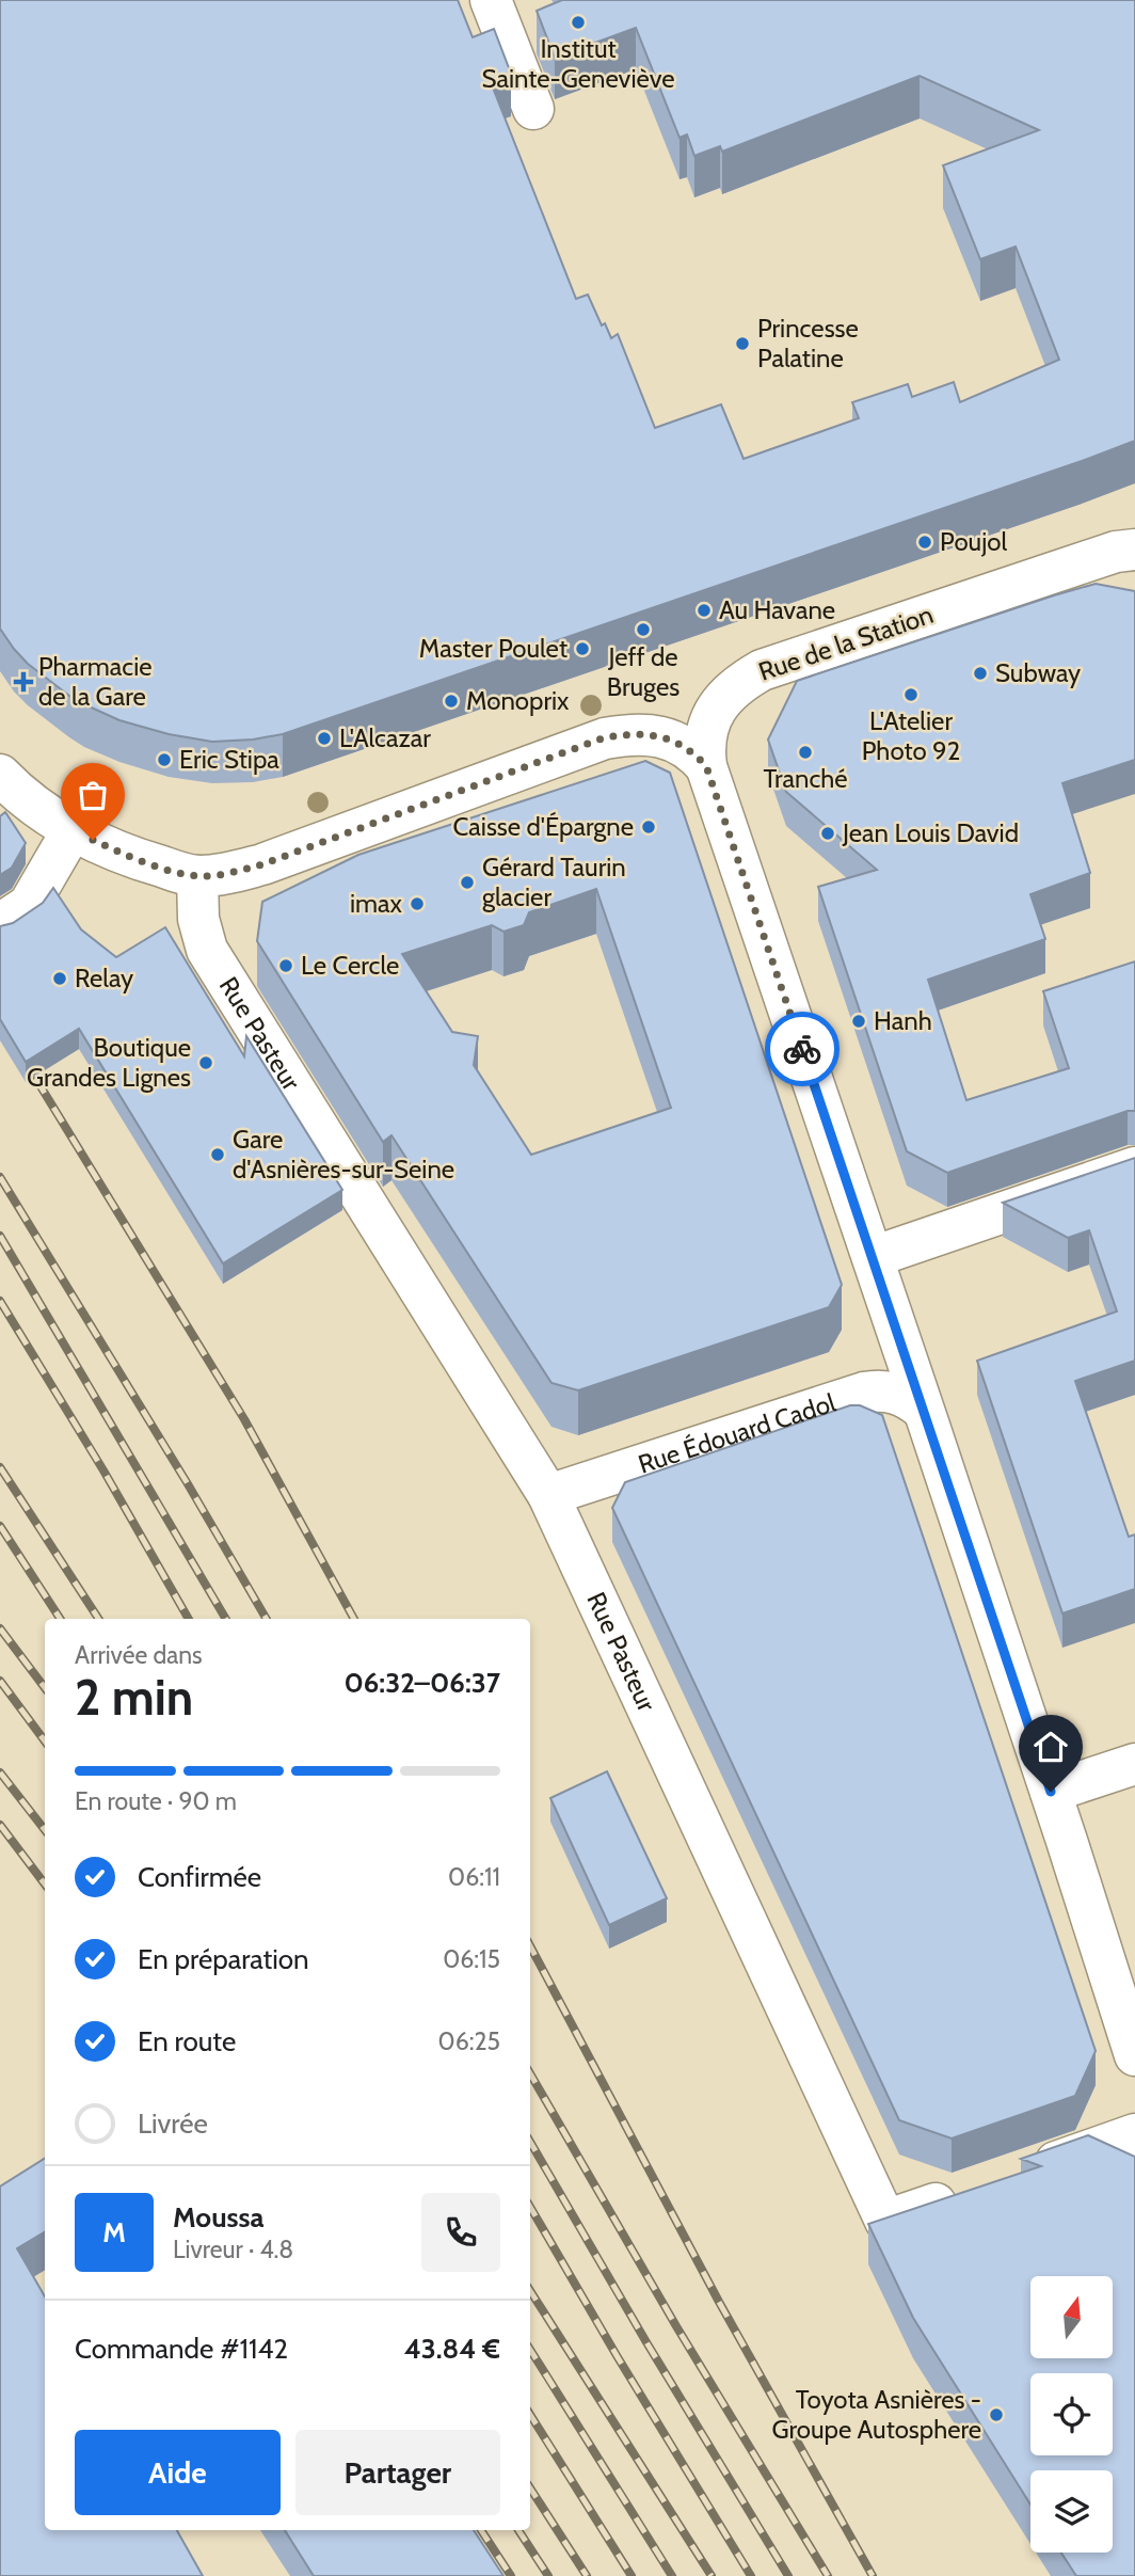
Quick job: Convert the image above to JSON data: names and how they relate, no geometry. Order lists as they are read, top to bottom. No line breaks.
{"streets":{"street":["Rue de la Station","Rue Pasteur","Rue Édouard Cadol"]},"crossings":[["Rue Pasteur","Rue Édouard Cadol"]],"places":{"other":["Institut Sainte-Geneviève","Princesse Palatine","Poujol","Au Havane","Jeff de Bruges","Master Poulet","Subway","L'Atelier Photo 92","Monoprix","L'Alcazar","Tranché","Eric Stipa","Caisse d'Épargne","Jean Louis David","Gérard Taurin glacier","imax","Le Cercle","Relay","Hanh","Boutique Grandes Lignes","Gare d'Asnières-sur-Seine","Toyota Asnières - Groupe Autosphere"],"health":["Pharmacie de la Gare"]},"north":"top","page":{"heading":["2 min","Arrivée dans","06:32–06:37"],"panel":["Moussa","Livreur · 4.8","Commande #1142","43.84 €"],"bar":"En route · 90 m","list":[["Confirmée","06:11"],["En préparation","06:15"],["En route","06:25"],"Livrée"],"round":"M","buttons":["Aide","Partager"]}}
